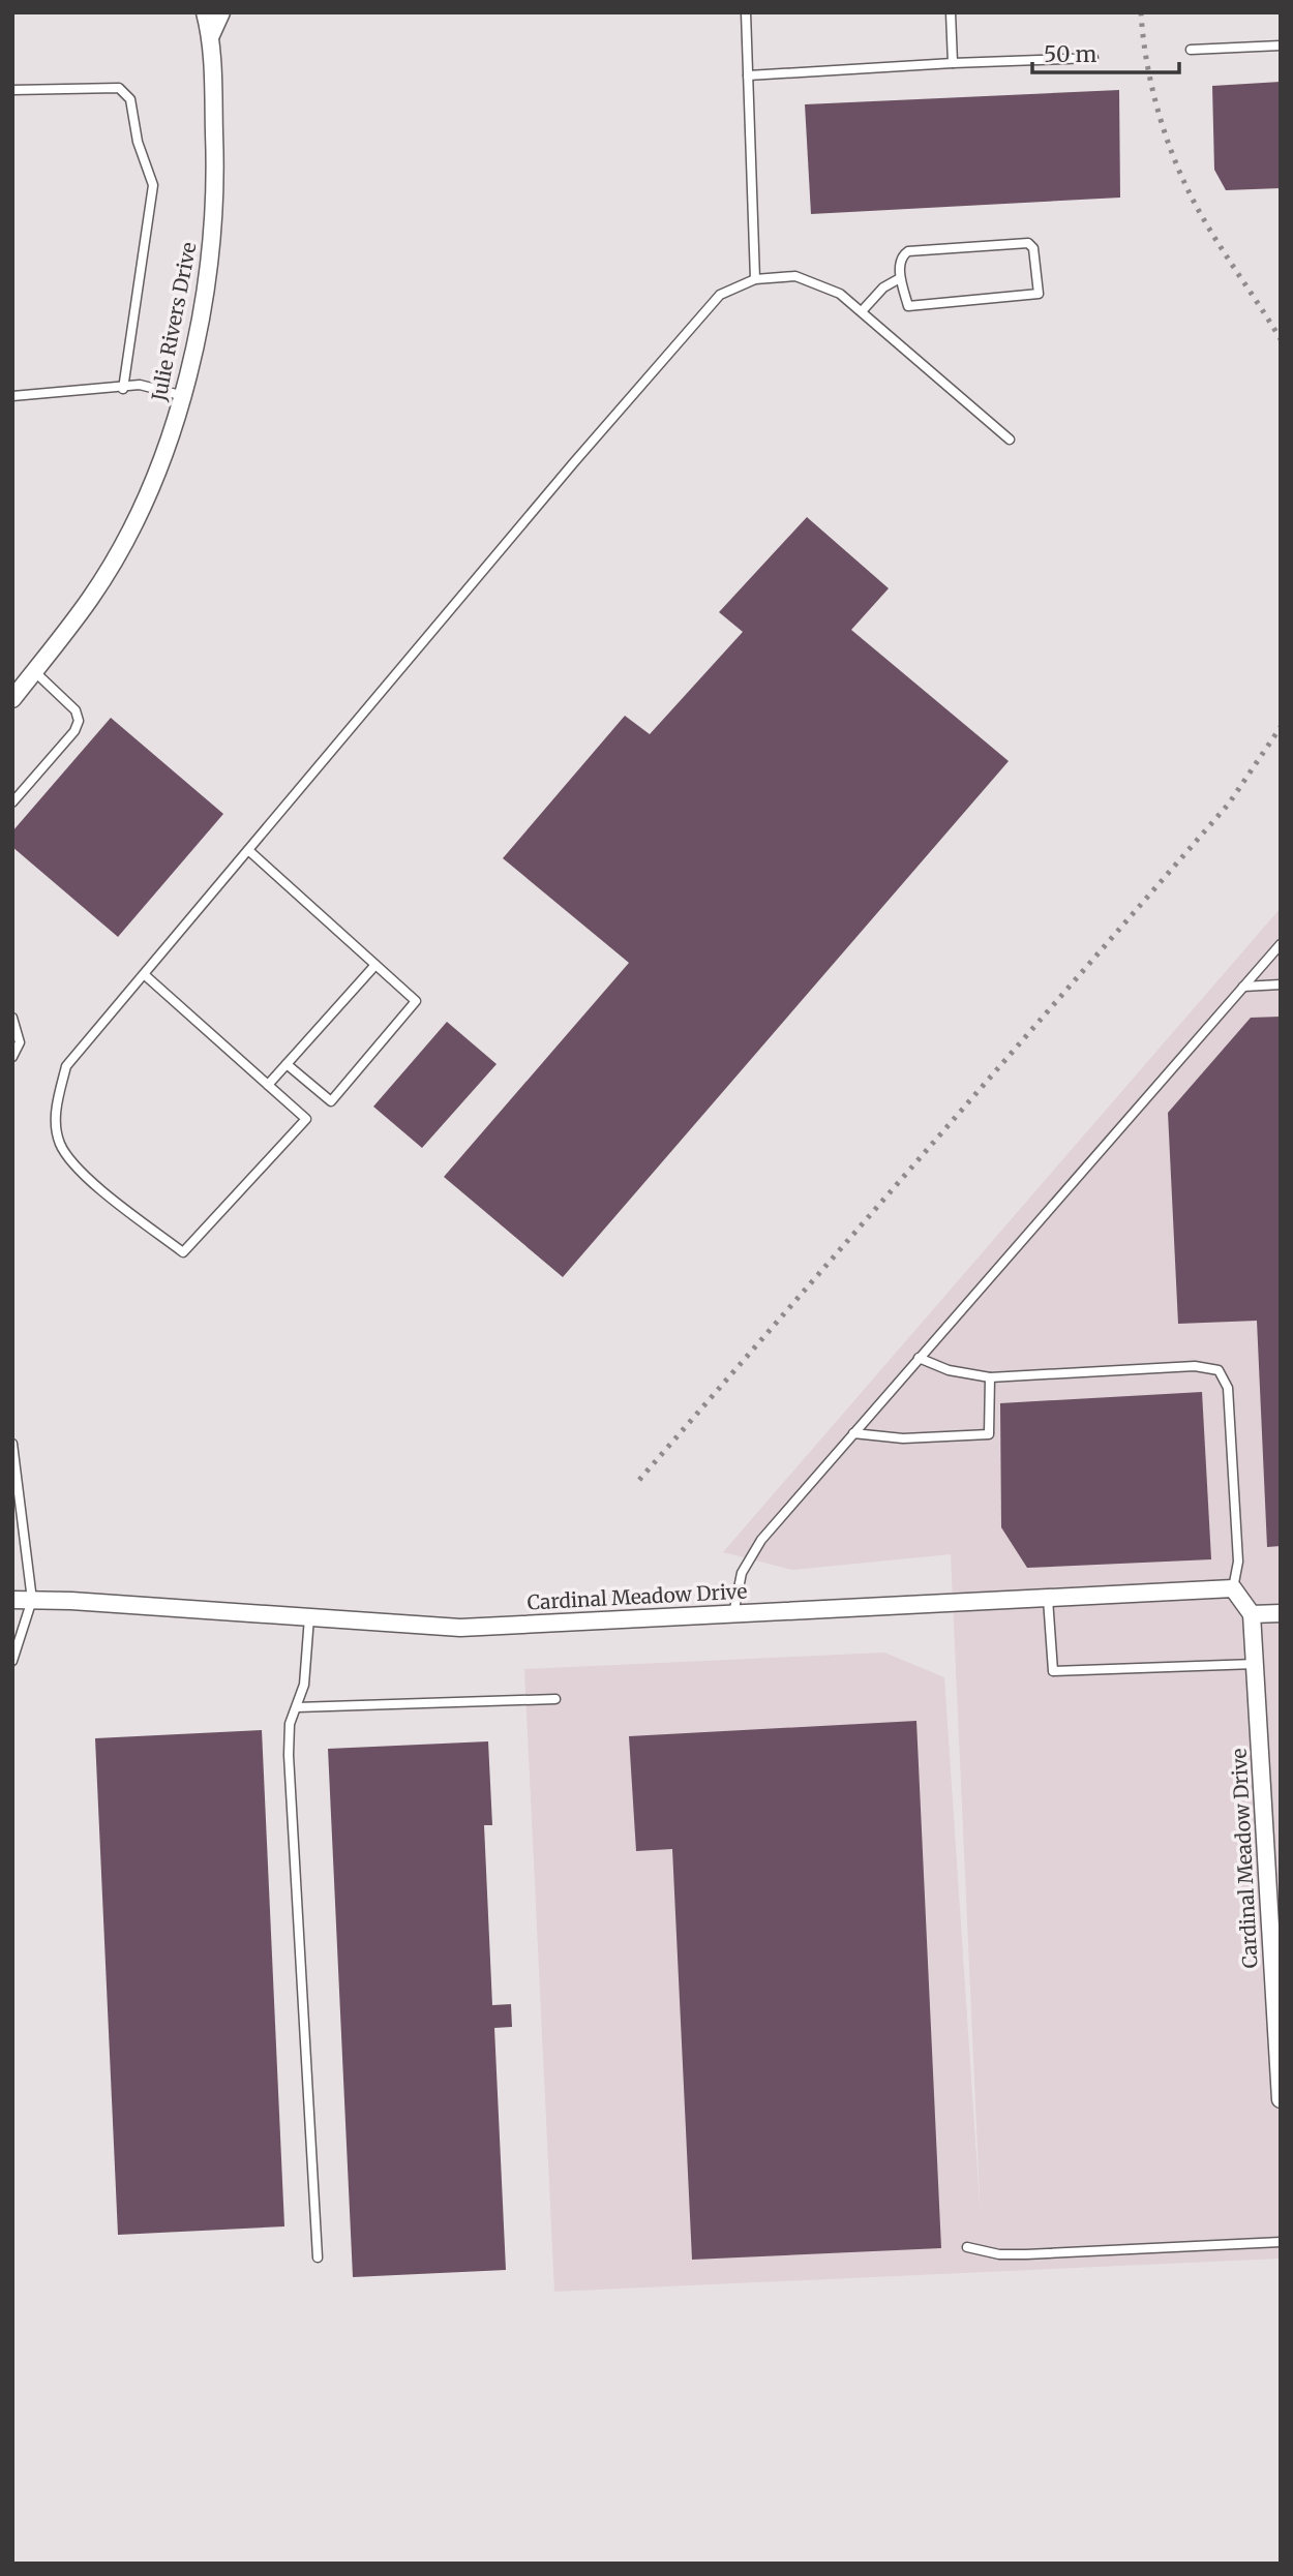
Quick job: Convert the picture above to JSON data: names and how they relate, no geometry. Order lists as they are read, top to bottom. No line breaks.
{"streets":{"street":["Julie Rivers Drive","Cardinal Meadow Drive"]},"scale_bar":"50 m"}
